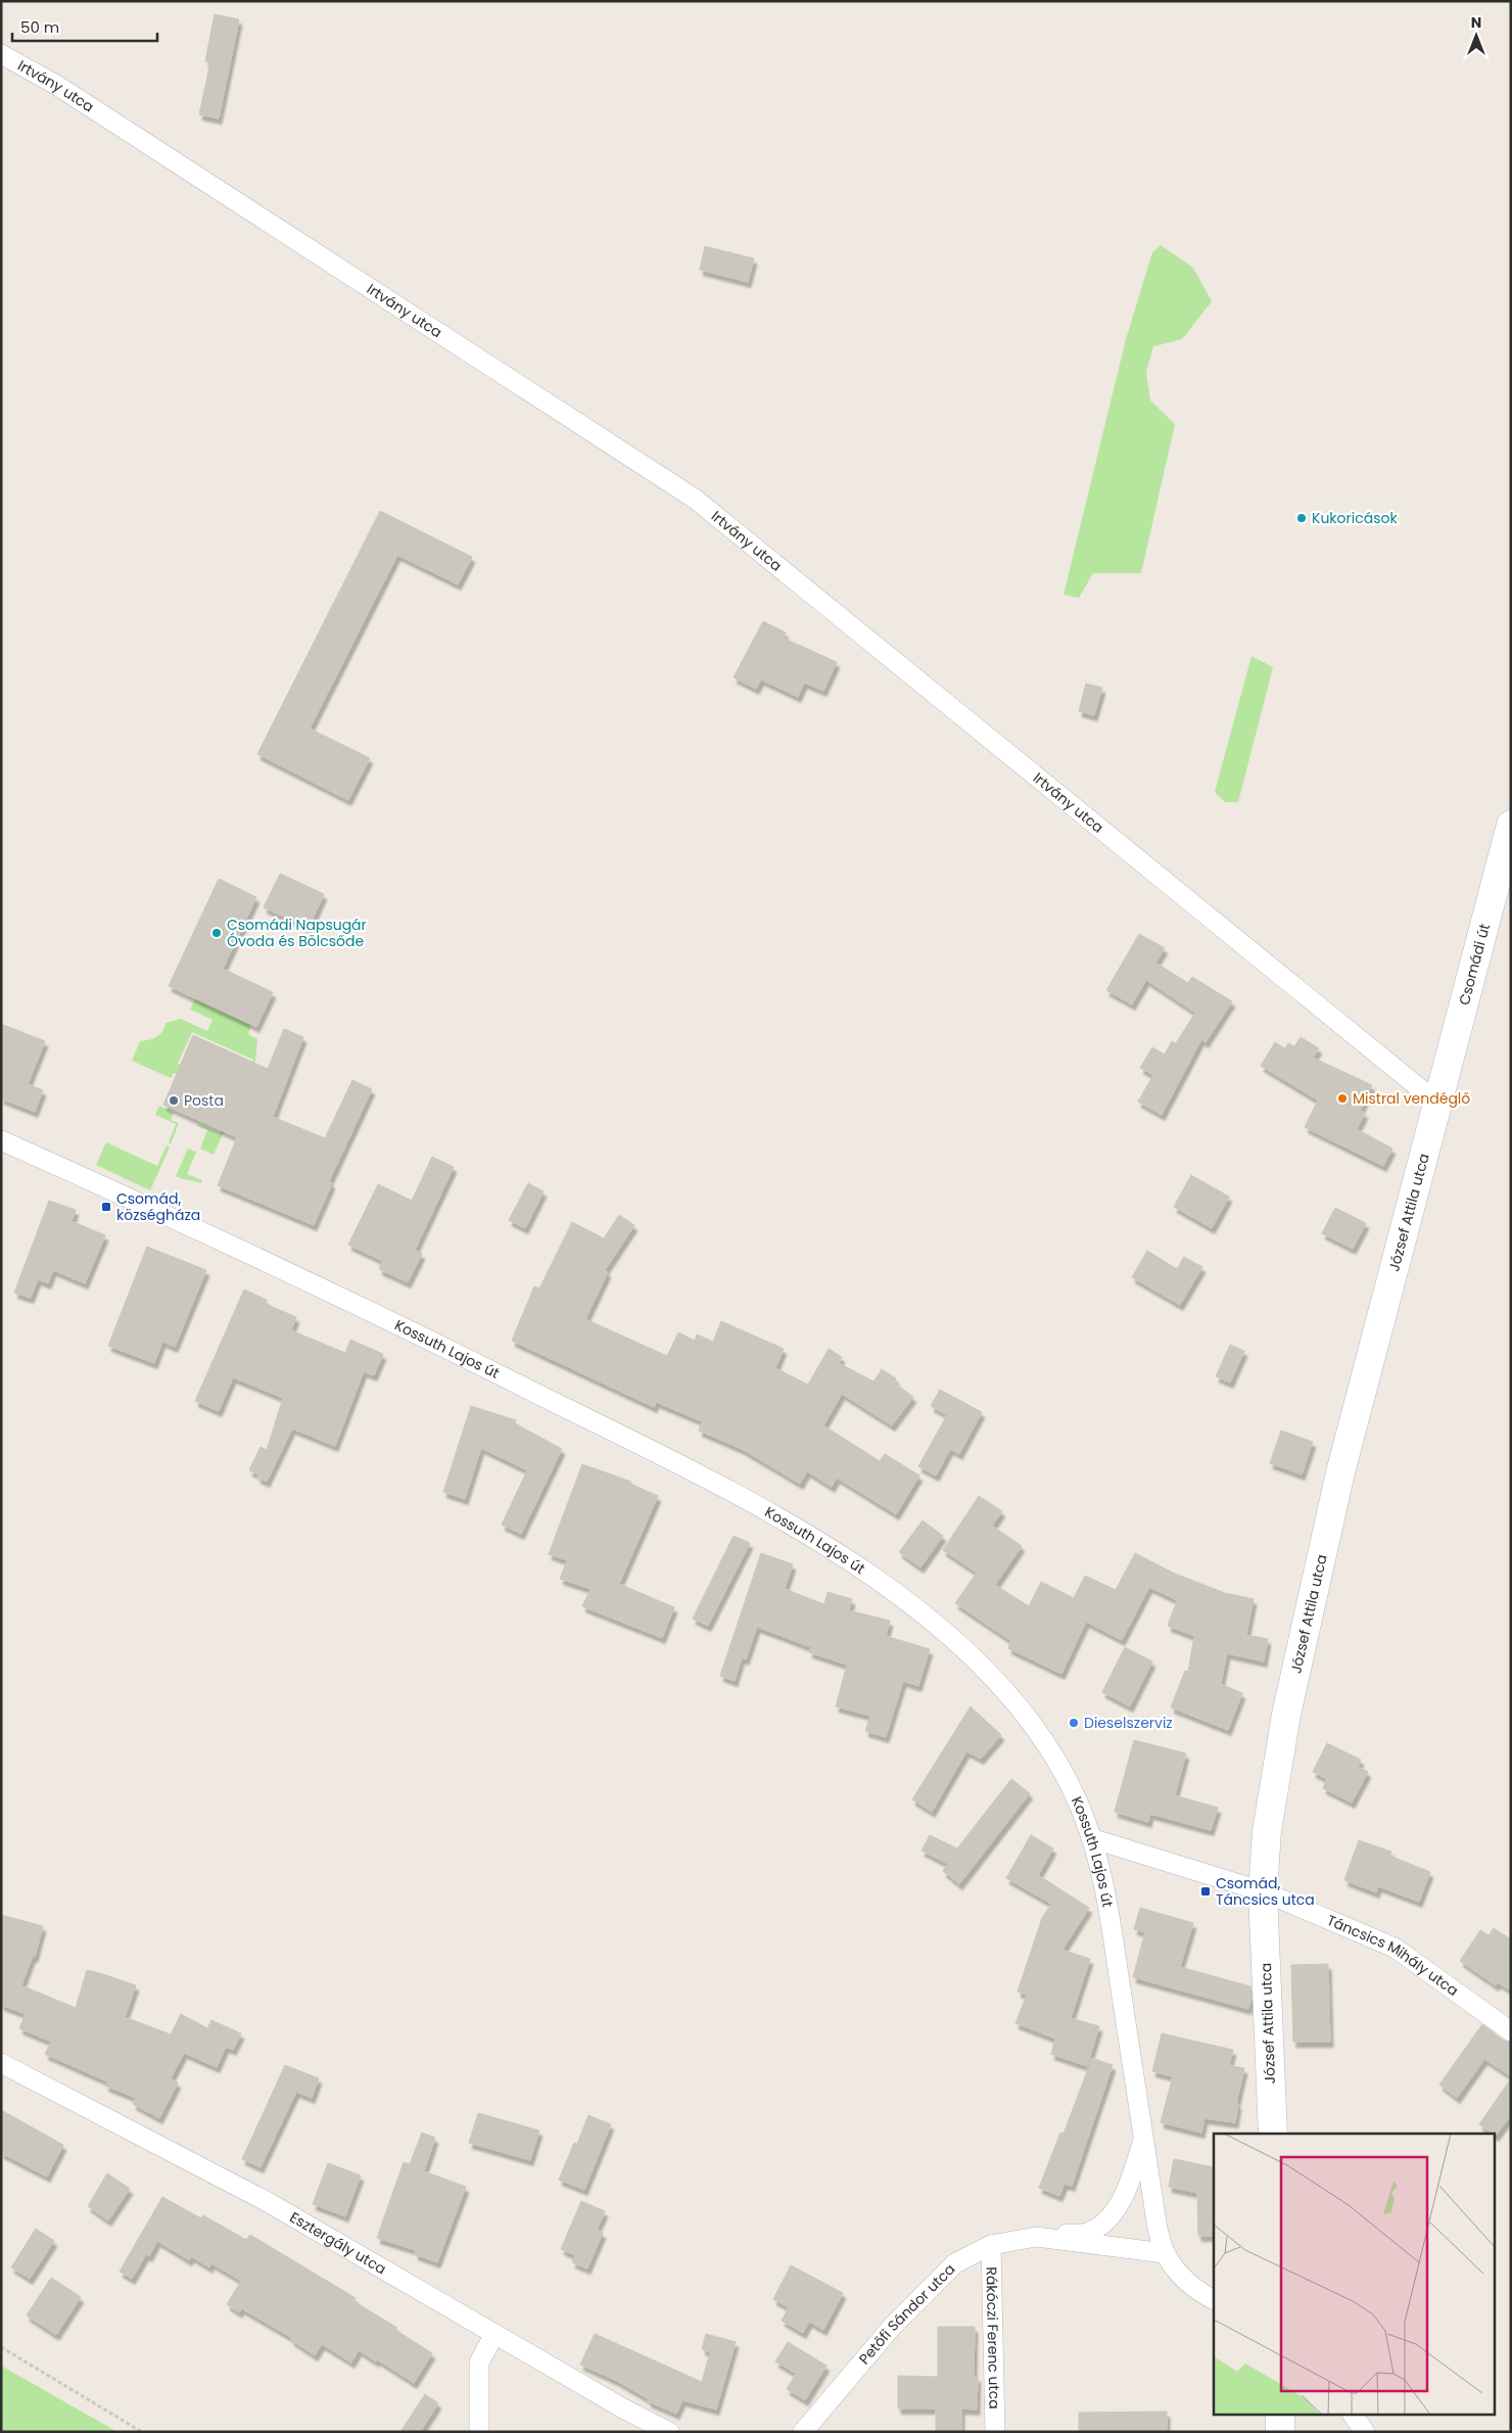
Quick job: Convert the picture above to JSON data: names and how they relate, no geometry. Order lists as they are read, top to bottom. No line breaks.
{"streets":{"main road":["Csomádi út","József Attila utca"],"street":["Irtvány utca","Kossuth Lajos út","Táncsics Mihály utca","Esztergály utca","Petőfi Sándor utca","Rákóczi Ferenc utca"]},"crossings":[["Irtvány utca","Csomádi út"],["Irtvány utca","József Attila utca"],["Csomádi út","József Attila utca"],["József Attila utca","Táncsics Mihály utca"],["Kossuth Lajos út","Táncsics Mihály utca"],["Kossuth Lajos út","Petőfi Sándor utca"],["Petőfi Sándor utca","Rákóczi Ferenc utca"]],"places":{"other":["Kukoricások","Csomádi Napsugár Óvoda és Bölcsőde","Mistral vendéglő","Posta","Dieselszerviz"],"transit":["Csomád, községháza","Csomád, Táncsics utca"]},"scale_bar":"50 m","north":"top"}
